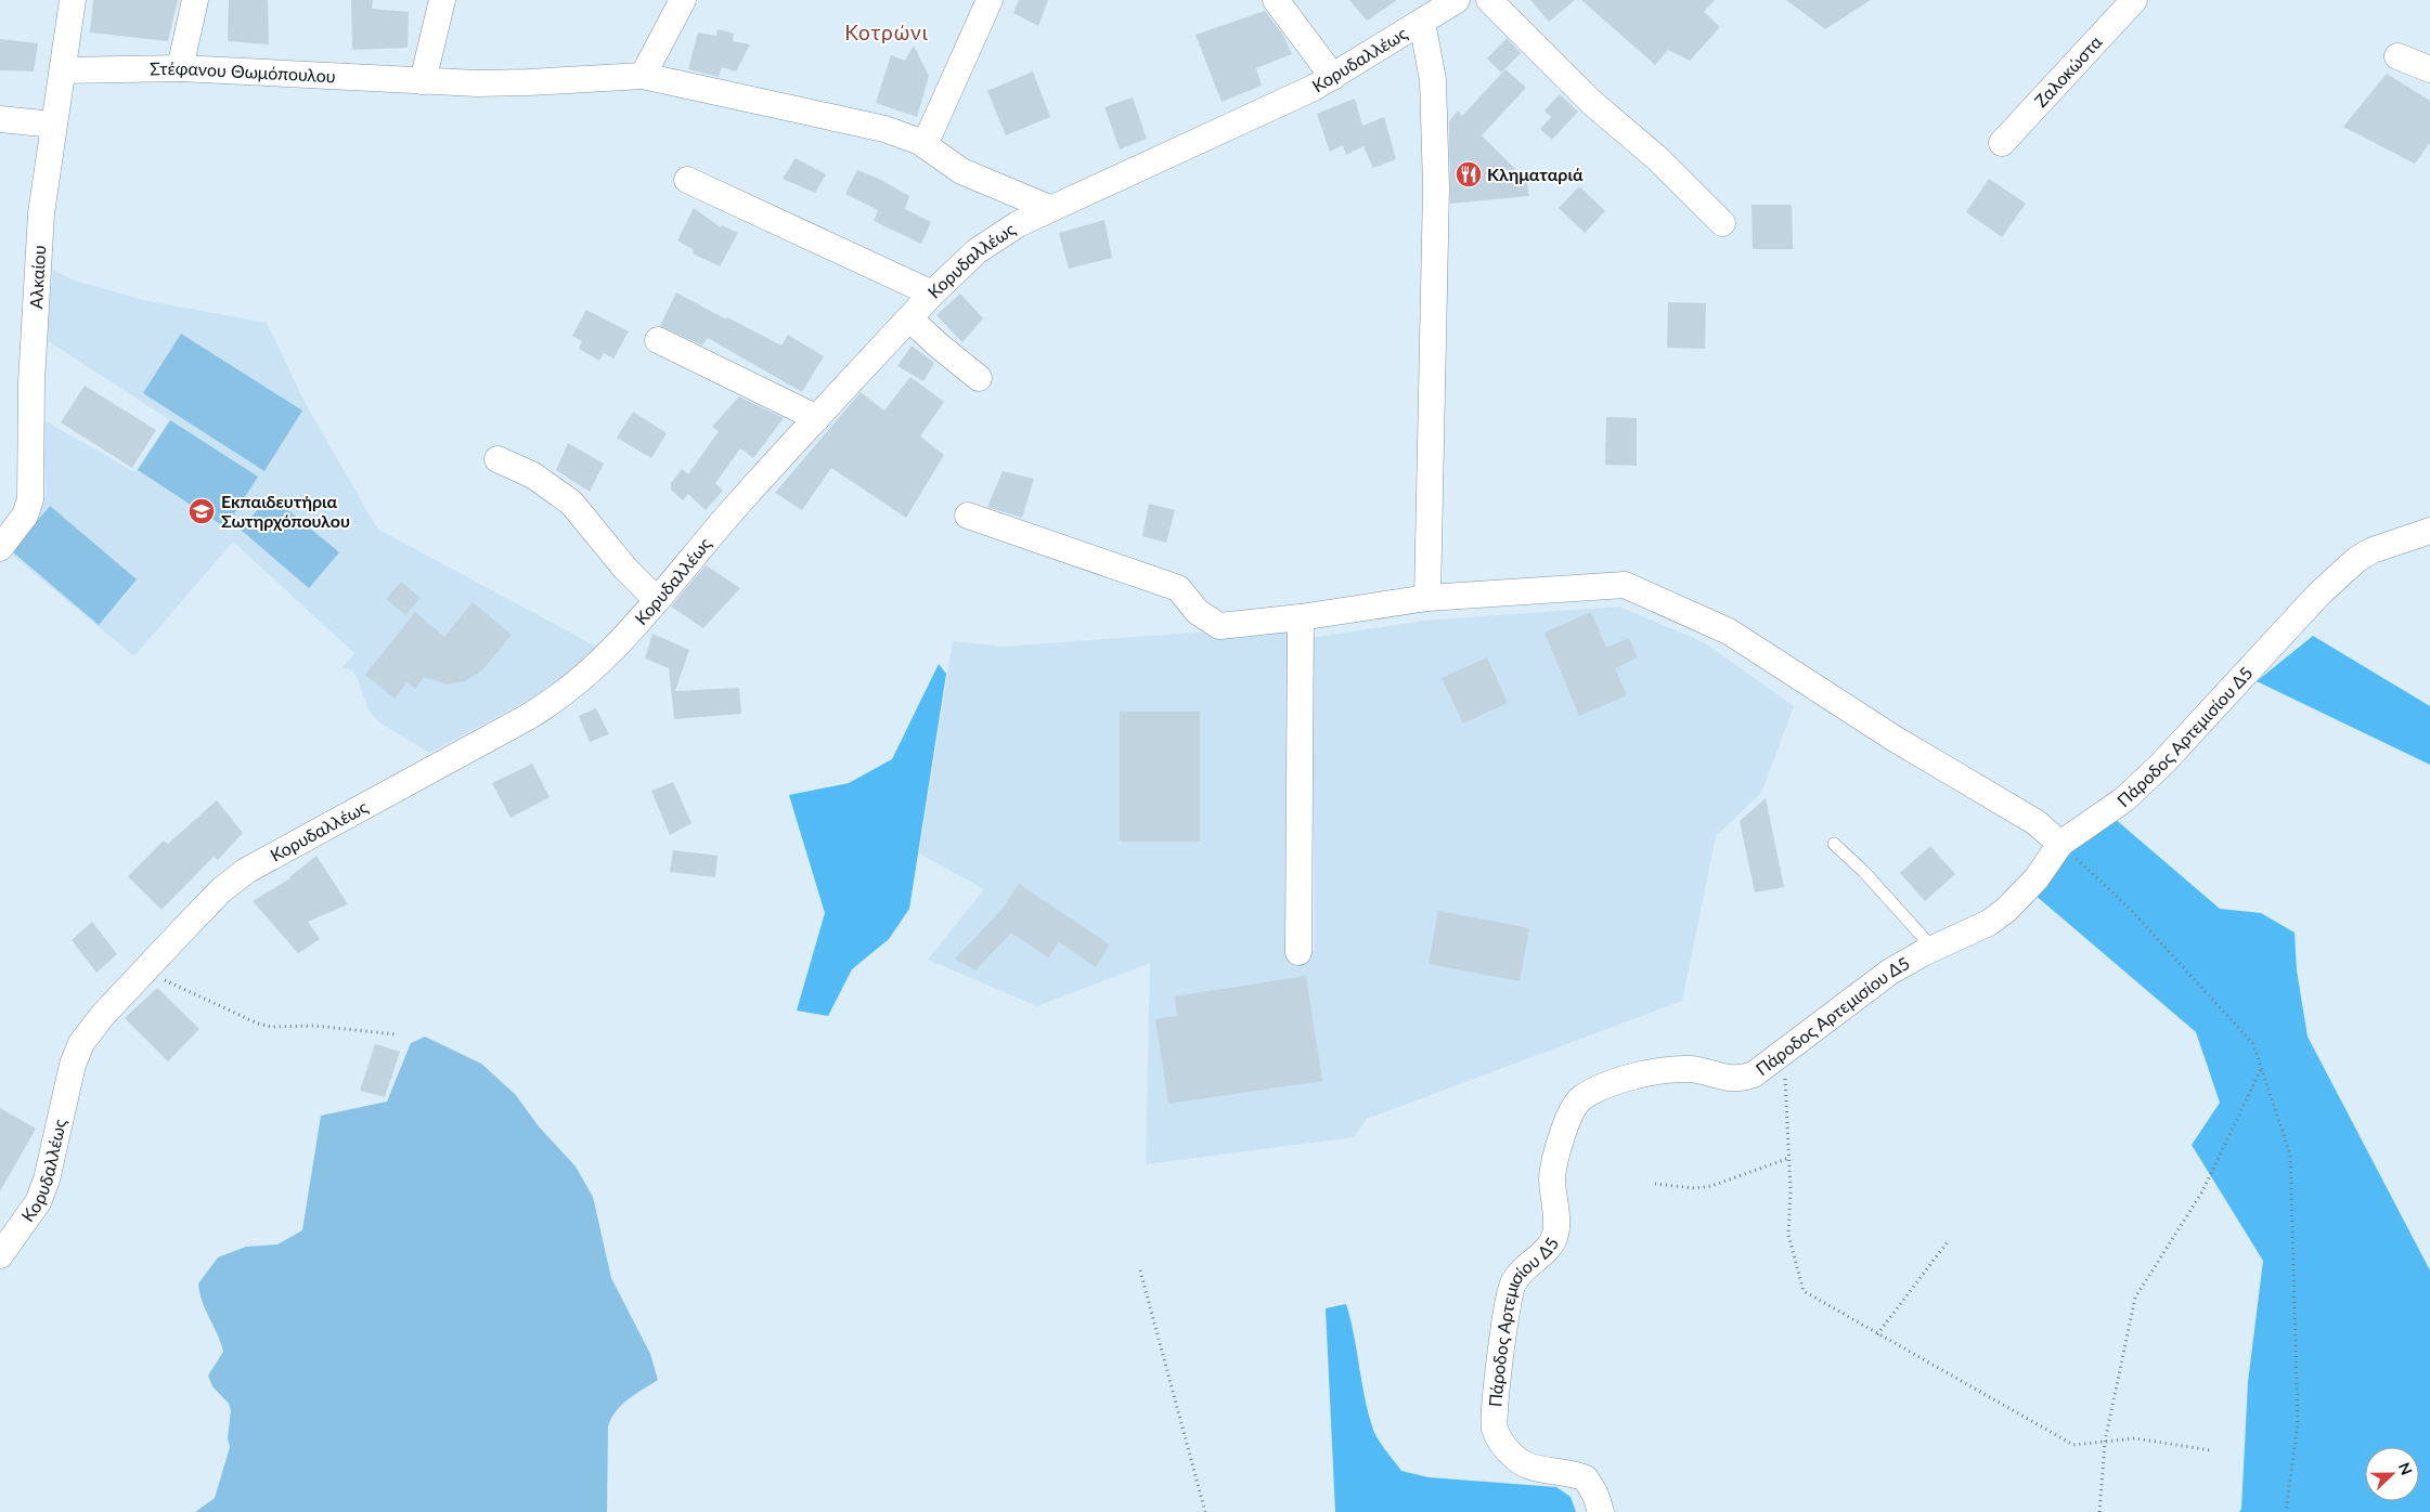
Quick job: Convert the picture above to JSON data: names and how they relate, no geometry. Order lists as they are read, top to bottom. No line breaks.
{"streets":{"street":["Κορυδαλλέως","Ζαλοκώστα","Στέφανου Θωμόπουλου","Αλκαίου","Πάροδος Αρτεμισίου Δ5"]},"crossings":[["Κορυδαλλέως","Στέφανου Θωμόπουλου"],["Στέφανου Θωμόπουλου","Αλκαίου"]],"districts":["Κοτρώνι"],"places":{"restaurant":["Κληματαριά"],"school or university":["Εκπαιδευτήρια Σωτηρχόπουλου"]},"north":"right"}
